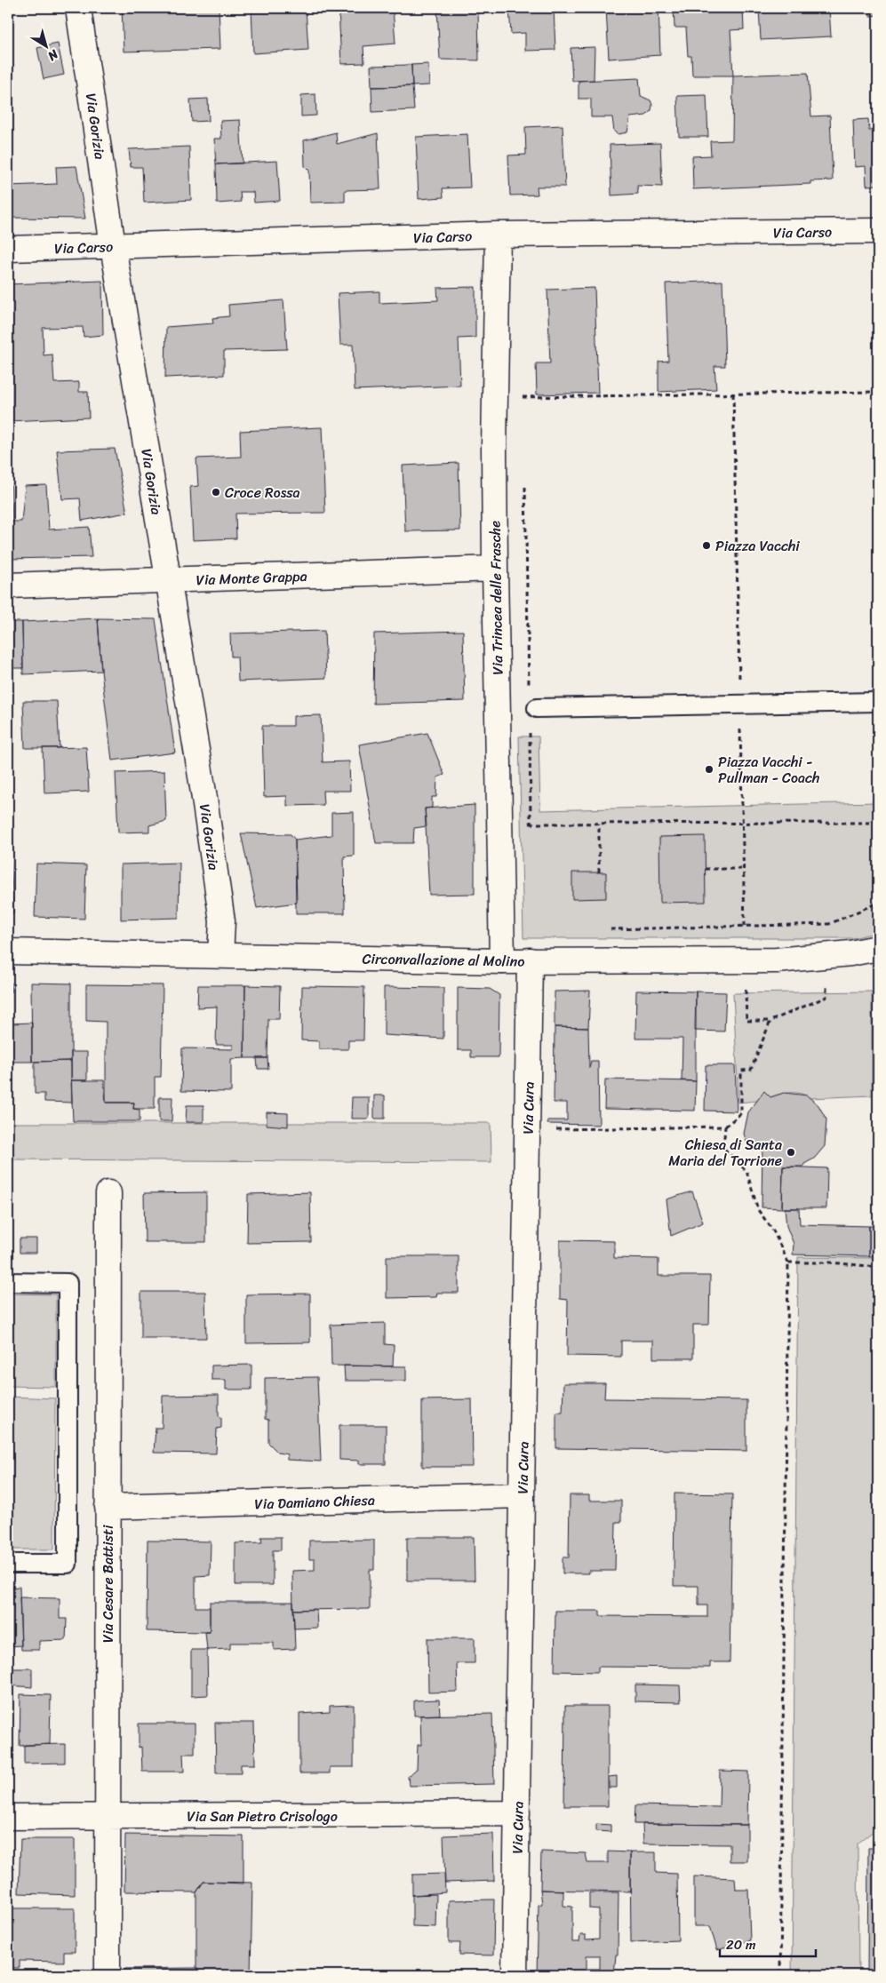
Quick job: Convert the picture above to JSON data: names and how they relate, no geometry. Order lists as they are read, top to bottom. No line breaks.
{"streets":{"street":["Via Gorizia","Via Carso","Via Monte Grappa","Via Trincea delle Frasche","Circonvallazione al Molino","Via Cura","Via Damiano Chiesa","Via Cesare Battisti","Via San Pietro Crisologo"]},"crossings":[["Via Gorizia","Via Carso"],["Via Gorizia","Via Monte Grappa"],["Via Gorizia","Circonvallazione al Molino"],["Via Carso","Via Trincea delle Frasche"],["Via Monte Grappa","Via Trincea delle Frasche"],["Via Trincea delle Frasche","Circonvallazione al Molino"],["Circonvallazione al Molino","Via Cura"],["Via Cura","Via Damiano Chiesa"],["Via Cura","Via San Pietro Crisologo"],["Via Damiano Chiesa","Via Cesare Battisti"],["Via Cesare Battisti","Via San Pietro Crisologo"]],"places":["Croce Rossa","Piazza Vacchi","Piazza Vacchi - Pullman - Coach","Chiesa di Santa Maria del Torrione"],"scale_bar":"20 m","north":"bottom right"}
